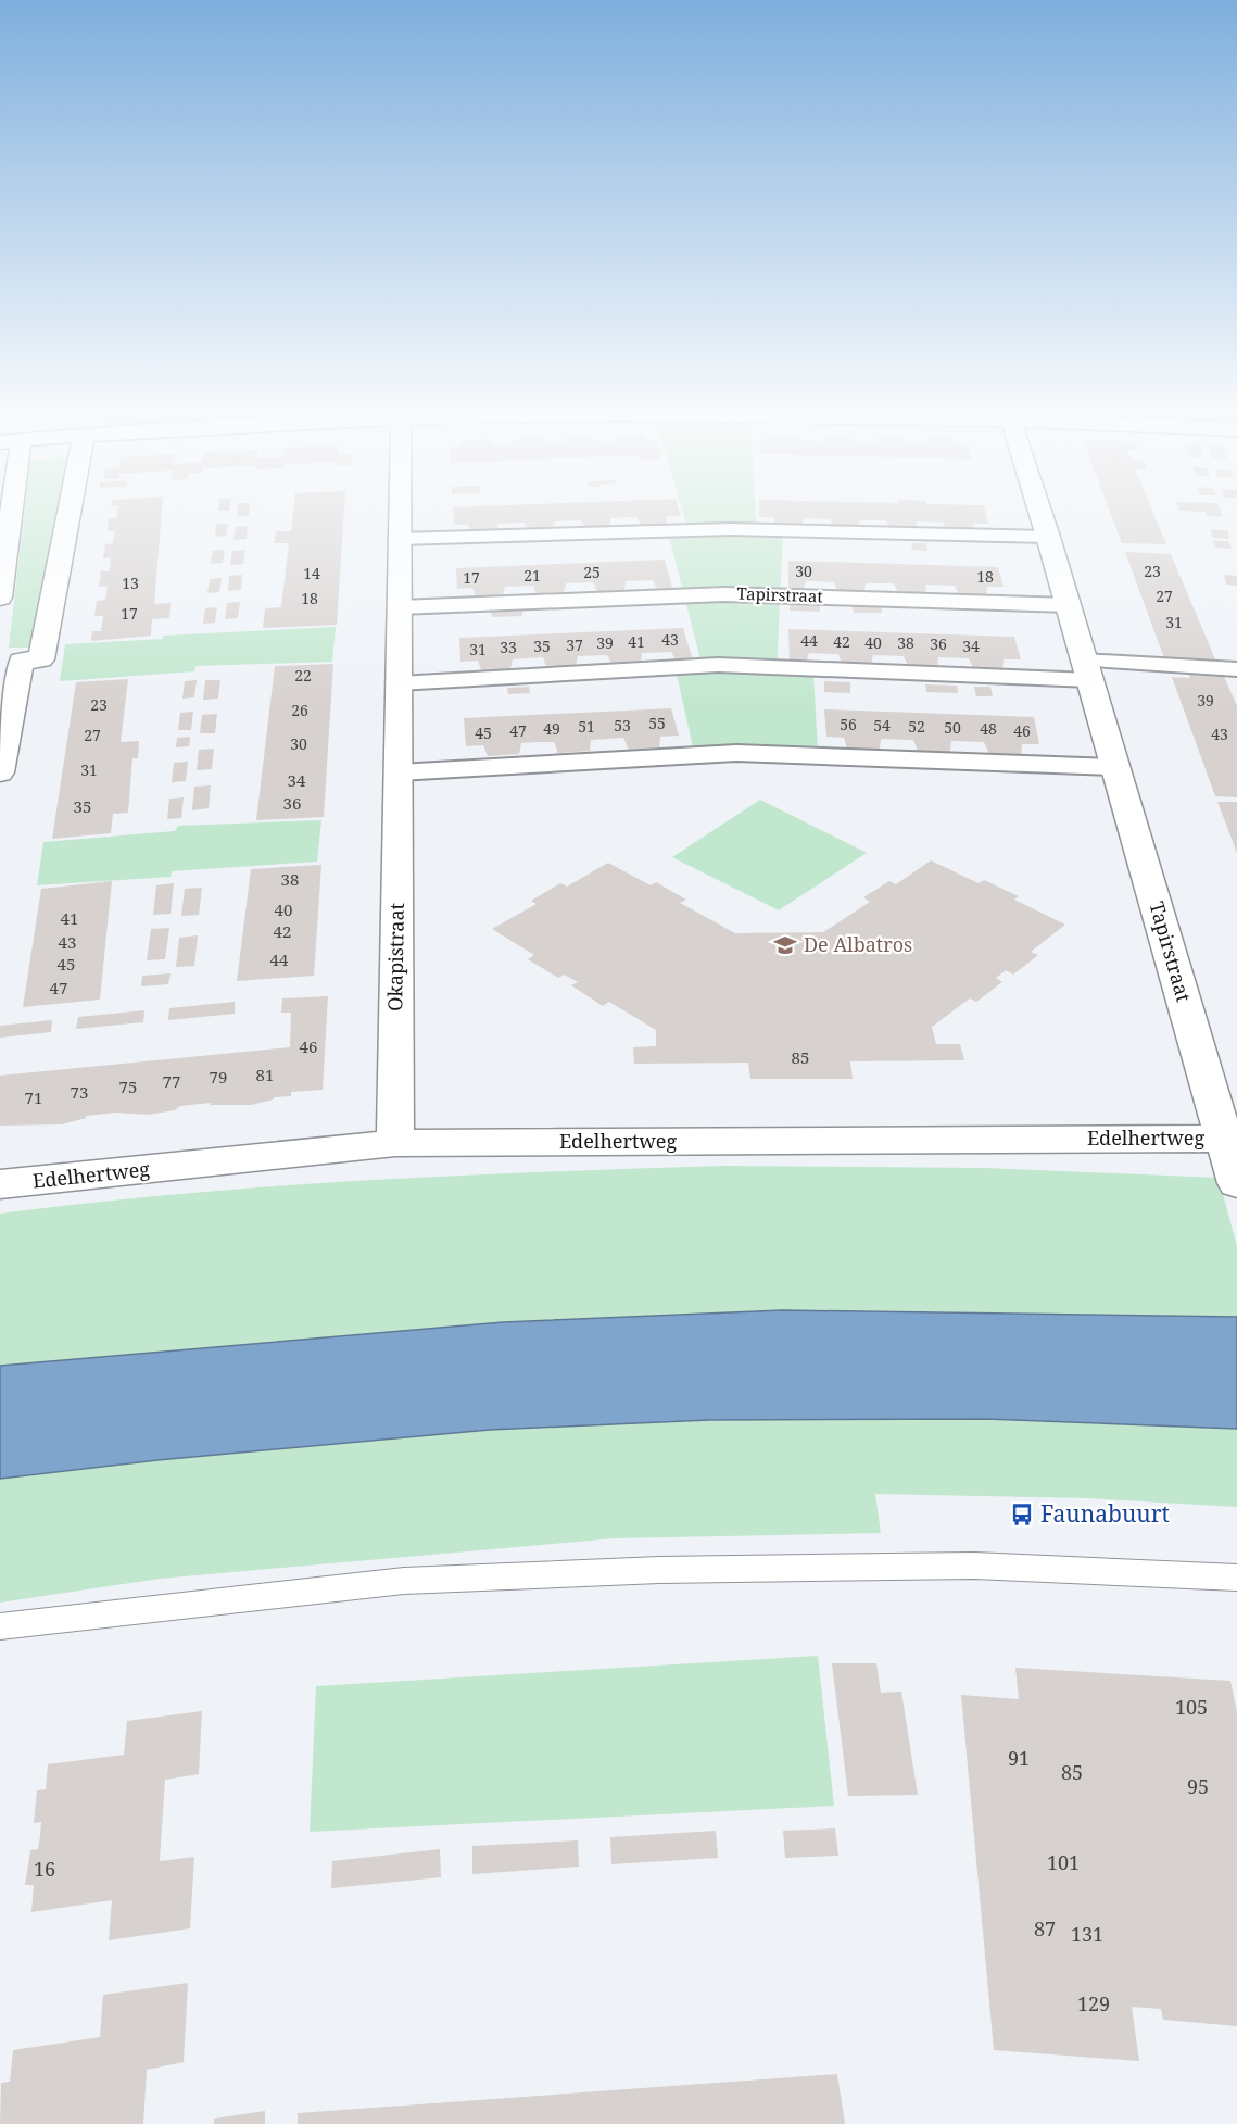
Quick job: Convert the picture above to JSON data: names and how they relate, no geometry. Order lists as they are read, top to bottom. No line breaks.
{"streets":{"street":["Tapirstraat","Okapistraat","Edelhertweg"]},"crossings":[["Tapirstraat","Okapistraat"],["Tapirstraat","Edelhertweg"],["Okapistraat","Edelhertweg"]],"places":{"school or university":["De Albatros"],"bus stop":["Faunabuurt"]},"house_numbers":["30","23","25","14","21","18","17","13","27","18","17","31","43","44","41","42","39","40","38","36","37","35","34","33","31","22","39","23","26","55","56","53","54","51","52","50","49","48","47","46","45","43","27","30","31","34","36","35","38","40","41","42","43","44","45","47","46","85","81","79","77","75","73","71","105","91","85","95","101","16","87","131","129"]}
